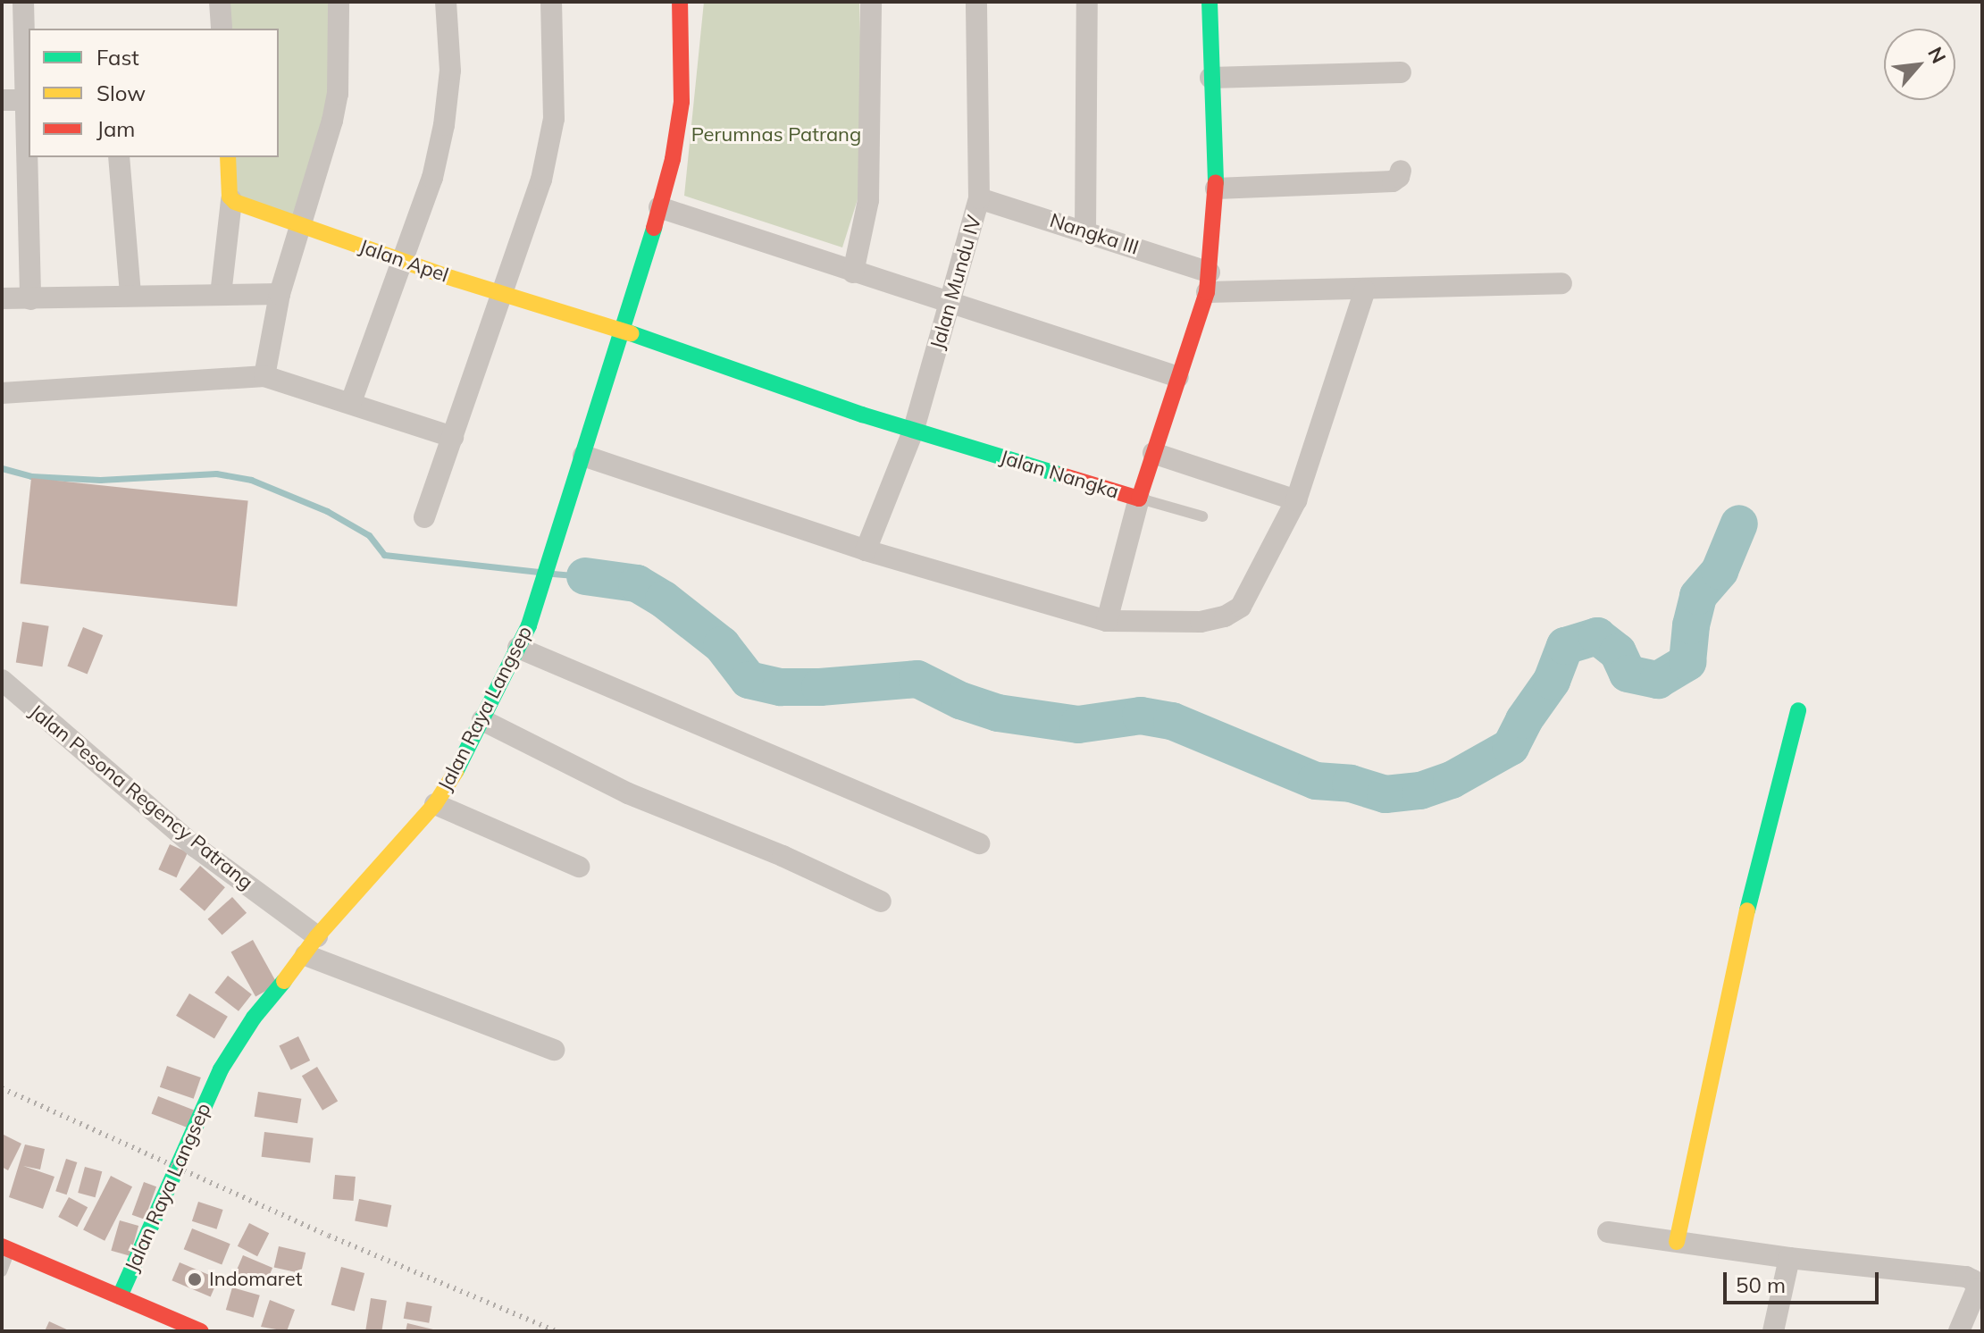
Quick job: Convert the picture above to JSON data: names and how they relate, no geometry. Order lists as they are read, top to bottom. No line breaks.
{"streets":{"street":["Nangka III","Jalan Apel","Jalan Mundu IV","Jalan Nangka","Jalan Raya Langsep","Jalan Pesona Regency Patrang"]},"crossings":[["Nangka III","Jalan Mundu IV"],["Nangka III","Jalan Nangka"],["Jalan Apel","Jalan Nangka"],["Jalan Apel","Jalan Raya Langsep"],["Jalan Mundu IV","Jalan Nangka"],["Jalan Nangka","Jalan Raya Langsep"],["Jalan Raya Langsep","Jalan Pesona Regency Patrang"]],"parks":["Perumnas Patrang"],"places":["Indomaret"],"legend":["Fast","Slow","Jam"],"scale_bar":"50 m","north":"top right"}
